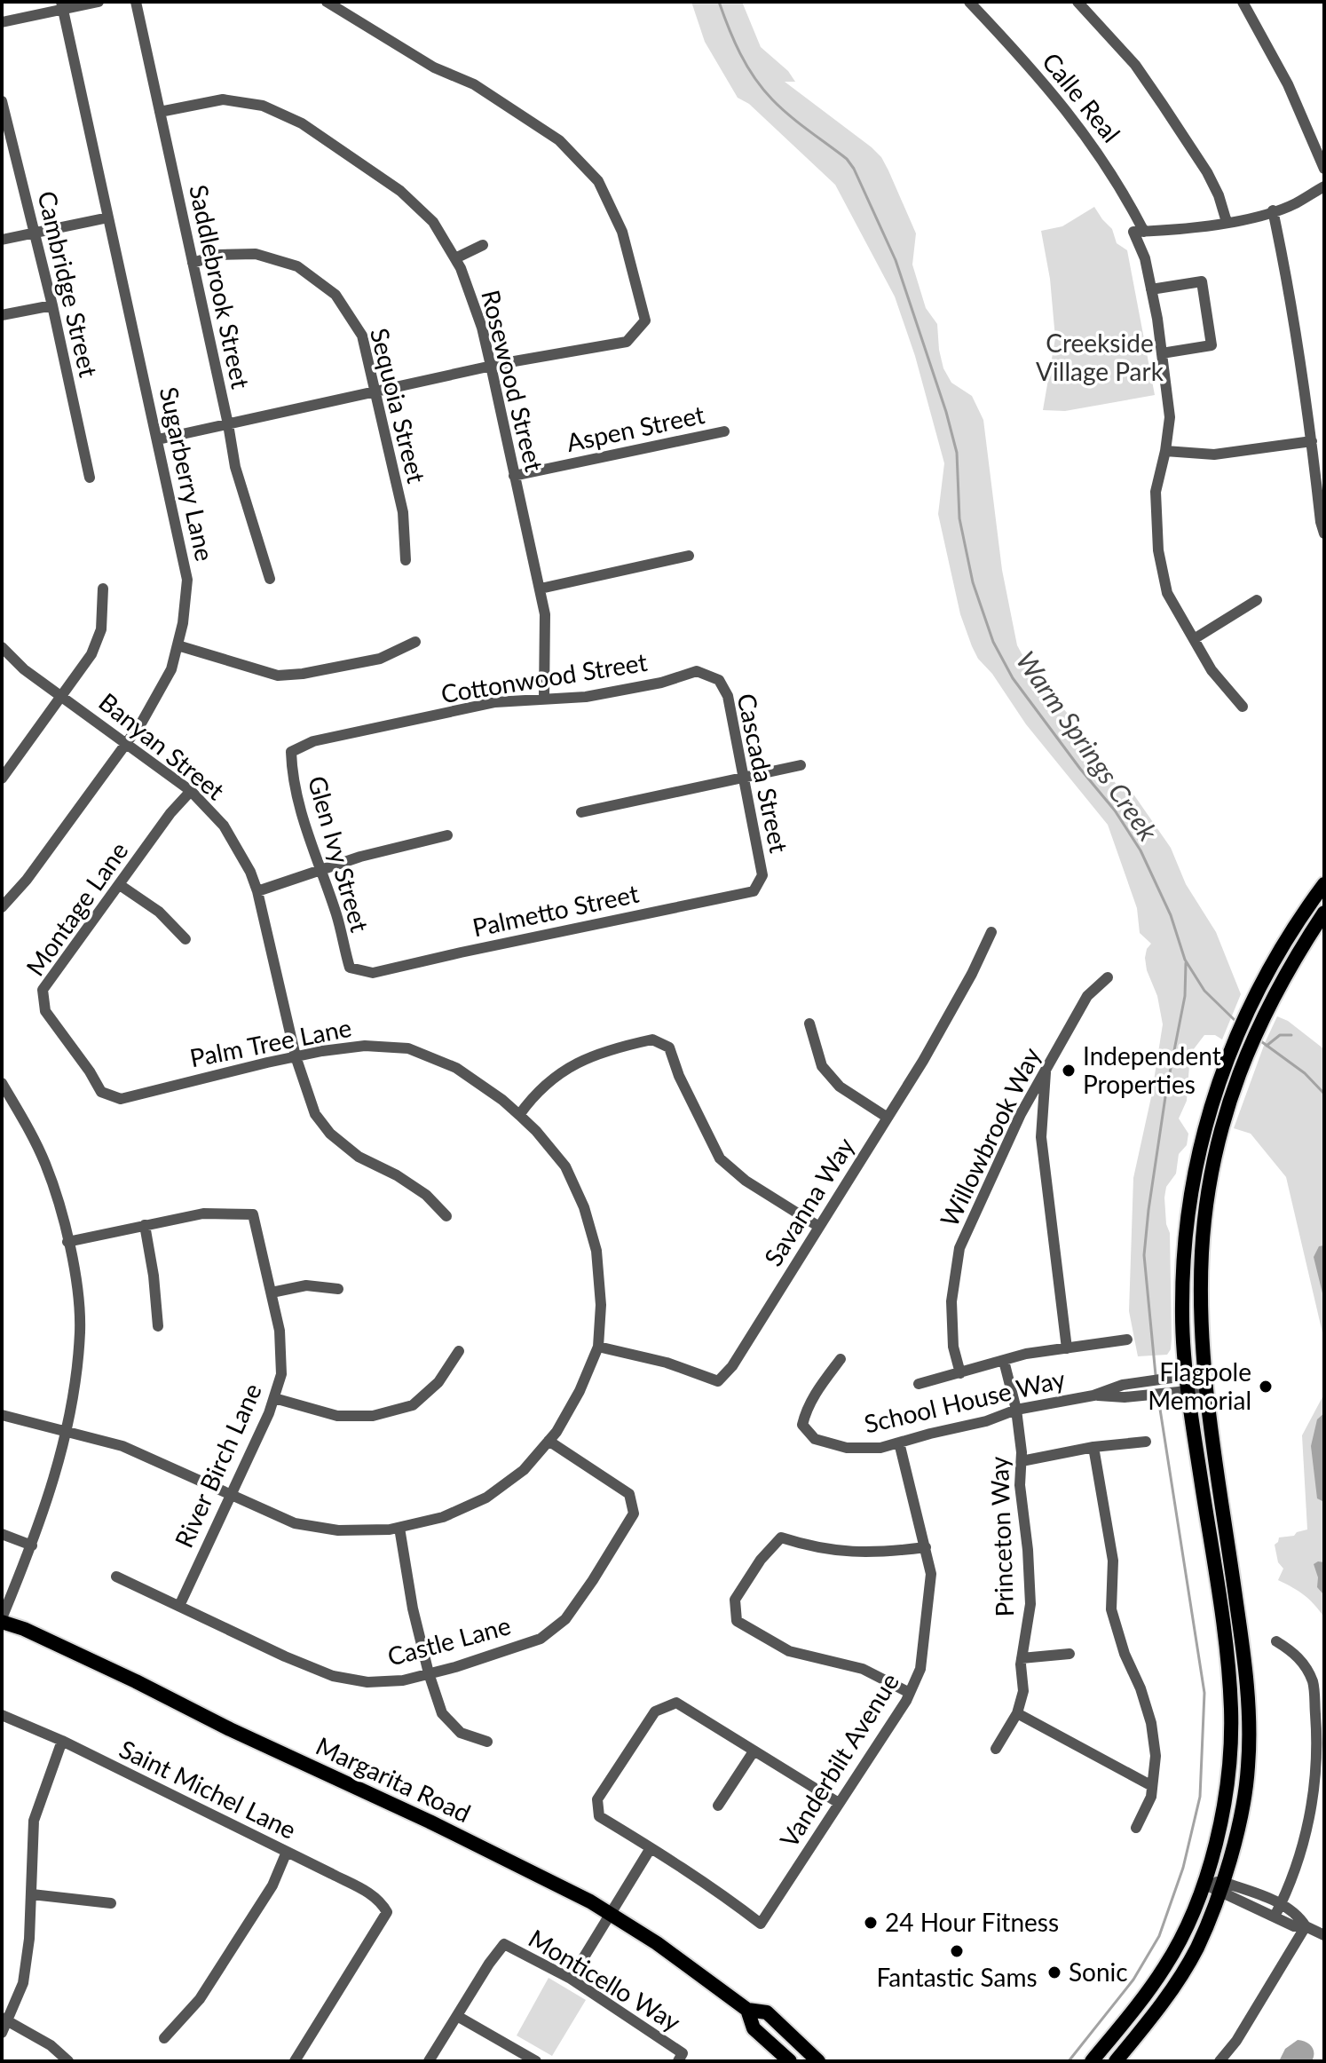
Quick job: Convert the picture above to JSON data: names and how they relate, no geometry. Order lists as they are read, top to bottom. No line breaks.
{"streets":{"main road":["Margarita Road"],"street":["Calle Real","Cambridge Street","Saddlebrook Street","Rosewood Street","Sequoia Street","Aspen Street","Sugarberry Lane","Cottonwood Street","Banyan Street","Cascada Street","Glen Ivy Street","Montage Lane","Palmetto Street","Palm Tree Lane","Willowbrook Way","Savanna Way","School House Way","River Birch Lane","Princeton Way","Castle Lane","Vanderbilt Avenue","Saint Michel Lane","Monticello Way"]},"crossings":[["Saddlebrook Street","Rosewood Street"],["Saddlebrook Street","Sequoia Street"],["Rosewood Street","Aspen Street"],["Rosewood Street","Cottonwood Street"],["Sugarberry Lane","Banyan Street"],["Cottonwood Street","Cascada Street"],["Cottonwood Street","Glen Ivy Street"],["Banyan Street","Montage Lane"],["Banyan Street","Palm Tree Lane"],["Cascada Street","Palmetto Street"],["Glen Ivy Street","Palmetto Street"],["Montage Lane","Palm Tree Lane"],["Palm Tree Lane","Savanna Way"],["Palm Tree Lane","River Birch Lane"],["Palm Tree Lane","Castle Lane"],["School House Way","Princeton Way"],["School House Way","Vanderbilt Avenue"],["River Birch Lane","Castle Lane"]],"water":["Warm Springs Creek"],"parks":["Creekside Village Park"],"places":["Independent Properties","Flagpole Memorial","24 Hour Fitness","Fantastic Sams","Sonic"]}
